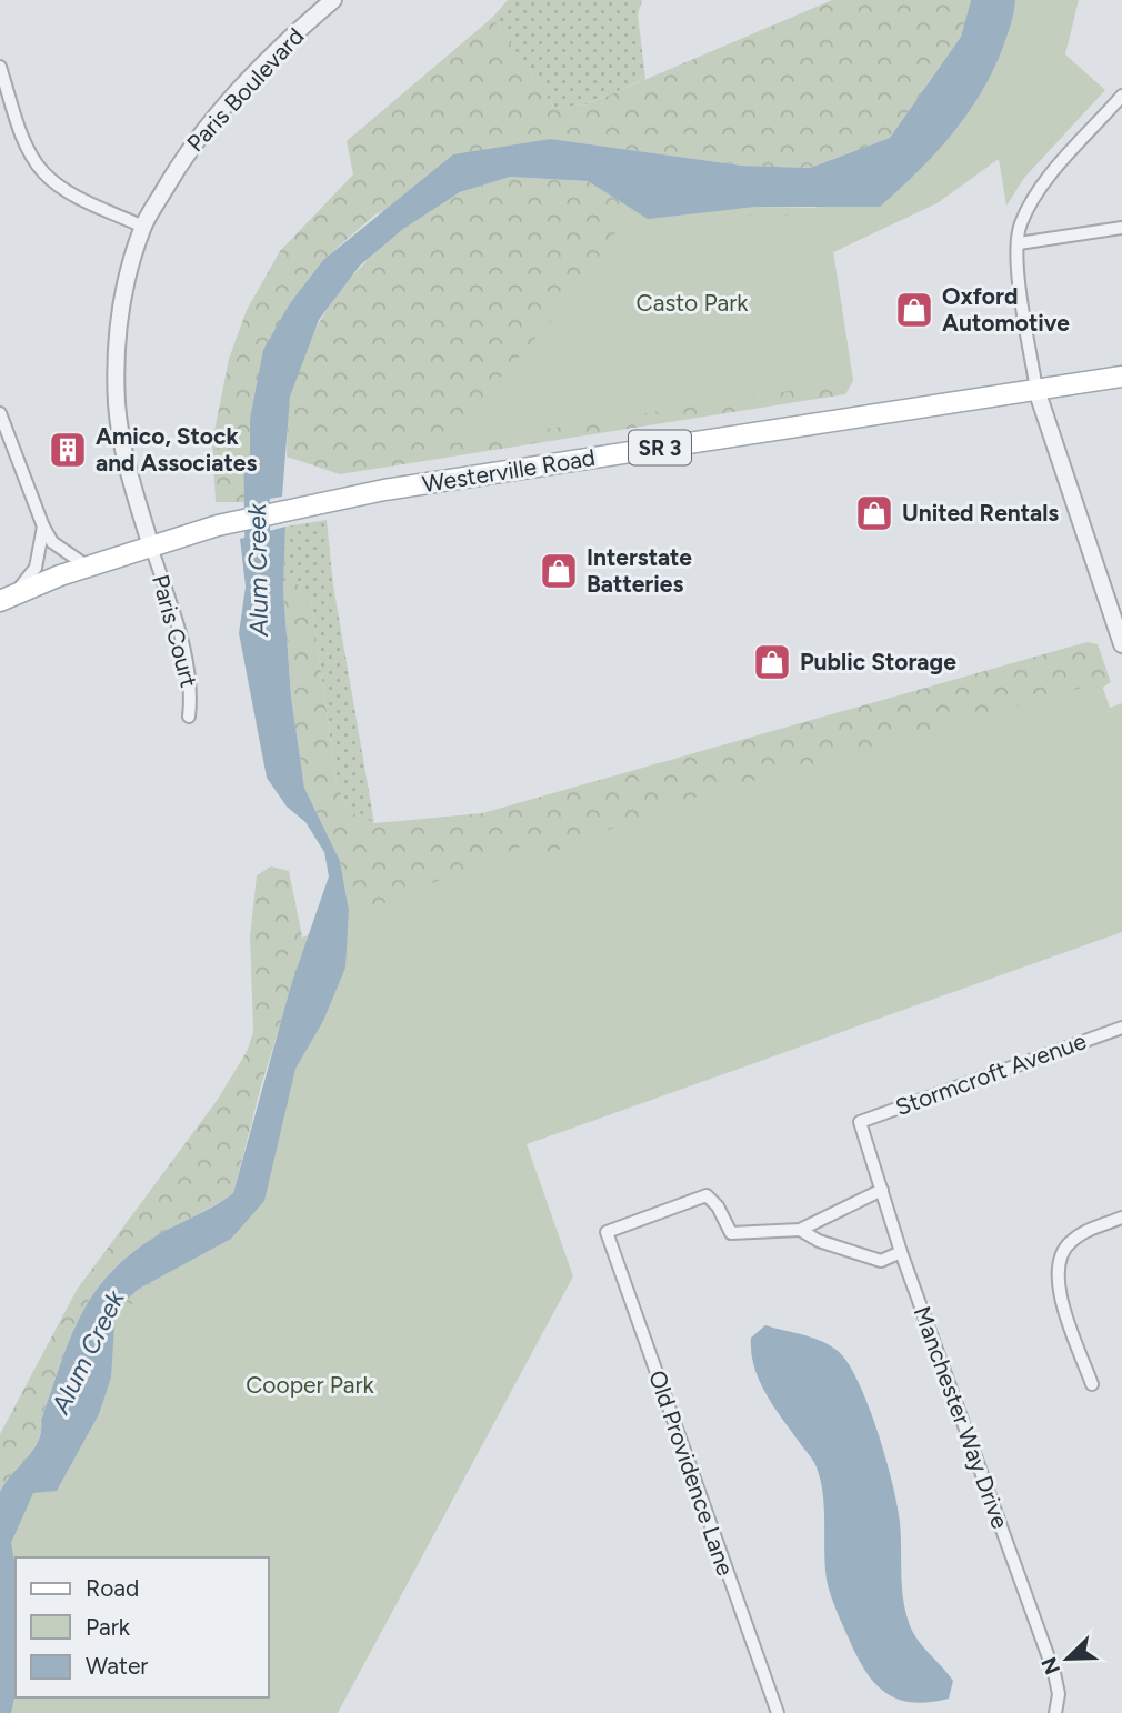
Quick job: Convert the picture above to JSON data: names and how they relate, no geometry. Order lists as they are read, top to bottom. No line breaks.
{"streets":{"main road":["SR 3","Westerville Road"],"street":["Paris Boulevard","Paris Court","Stormcroft Avenue","Manchester Way Drive","Old Providence Lane"]},"crossings":[["Paris Boulevard","Westerville Road"],["Paris Boulevard","Paris Court"],["Westerville Road","Paris Court"],["Stormcroft Avenue","Manchester Way Drive"]],"water":["Alum Creek"],"parks":["Casto Park","Cooper Park"],"places":{"shop":["Oxford Automotive","United Rentals","Interstate Batteries","Public Storage"],"building":["Amico, Stock and Associates"]},"legend":["Road","Park","Water"],"north":"bottom left"}
